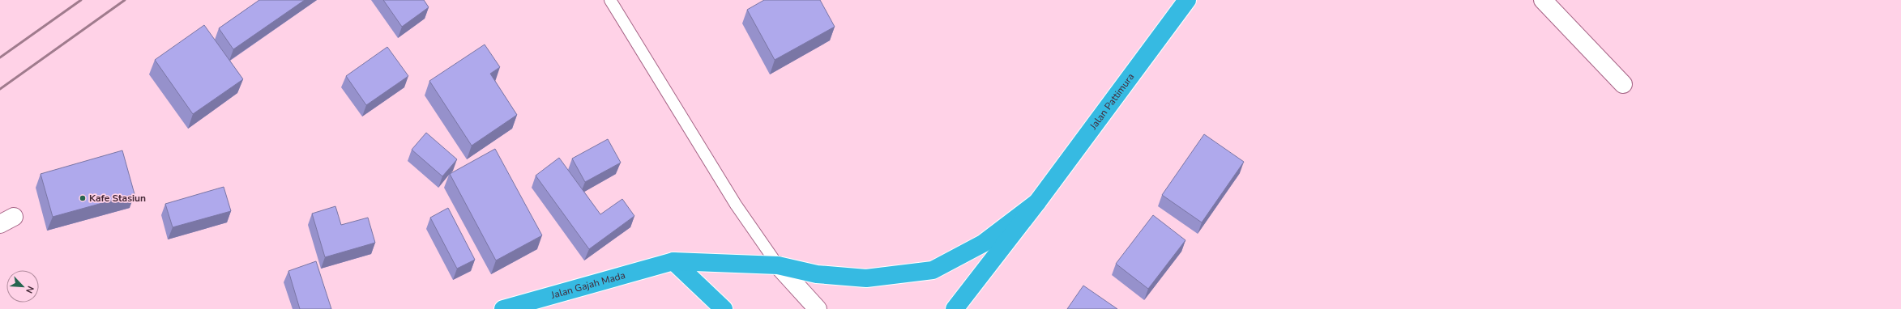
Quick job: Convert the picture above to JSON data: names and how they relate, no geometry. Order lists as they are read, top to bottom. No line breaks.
{"streets":{"highway":["Jalan Pattimura","Jalan Gajah Mada"]},"crossings":[["Jalan Pattimura","Jalan Gajah Mada"]],"places":["Kafe Stasiun"],"north":"bottom right"}
